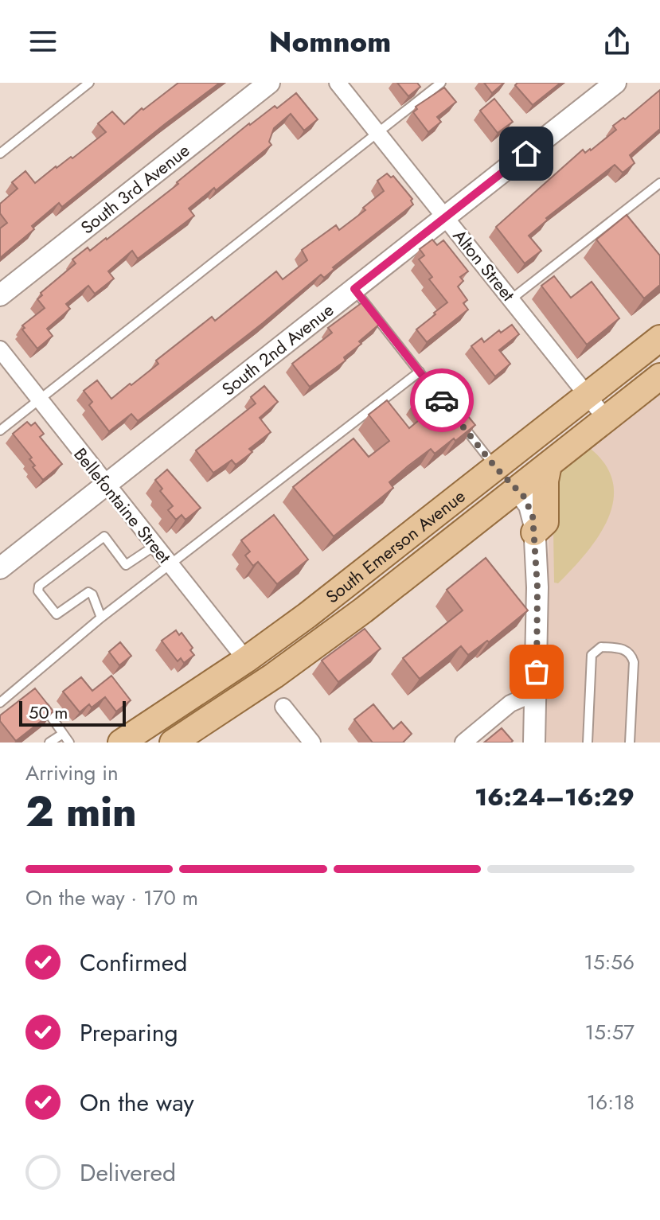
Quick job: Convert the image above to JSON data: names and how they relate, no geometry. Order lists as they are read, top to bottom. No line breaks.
{"streets":{"main road":["South Emerson Avenue"],"street":["South 3rd Avenue","Alton Street","South 2nd Avenue","Bellefontaine Street"]},"crossings":[["Alton Street","South 2nd Avenue"],["Alton Street","South Emerson Avenue"],["South 2nd Avenue","Bellefontaine Street"],["Bellefontaine Street","South Emerson Avenue"]],"scale_bar":"50 m","page":{"header":"Nomnom","scale":"50 m","heading":["2 min","Arriving in","16:24–16:29"],"bar":"On the way · 170 m","list":[["Confirmed","15:56"],["Preparing","15:57"],["On the way","16:18"],"Delivered"]}}
